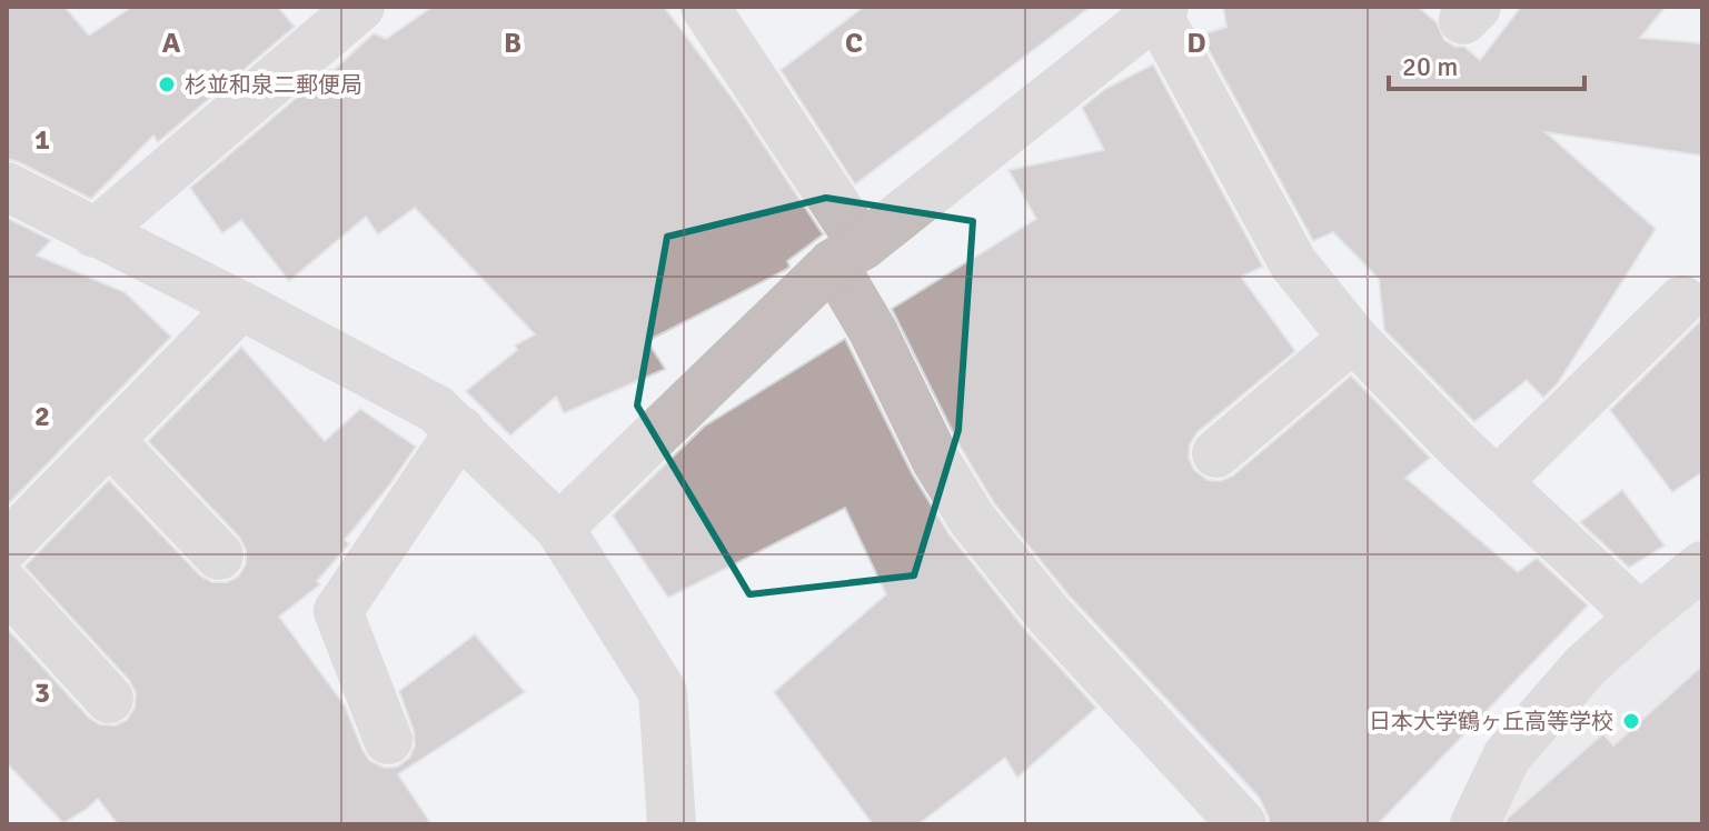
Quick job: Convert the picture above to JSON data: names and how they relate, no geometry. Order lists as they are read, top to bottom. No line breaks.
{"places":["杉並和泉二郵便局","日本大学鶴ヶ丘高等学校"],"scale_bar":"20 m","grid":{"columns":["A","B","C","D"],"rows":["1","2","3"]}}
